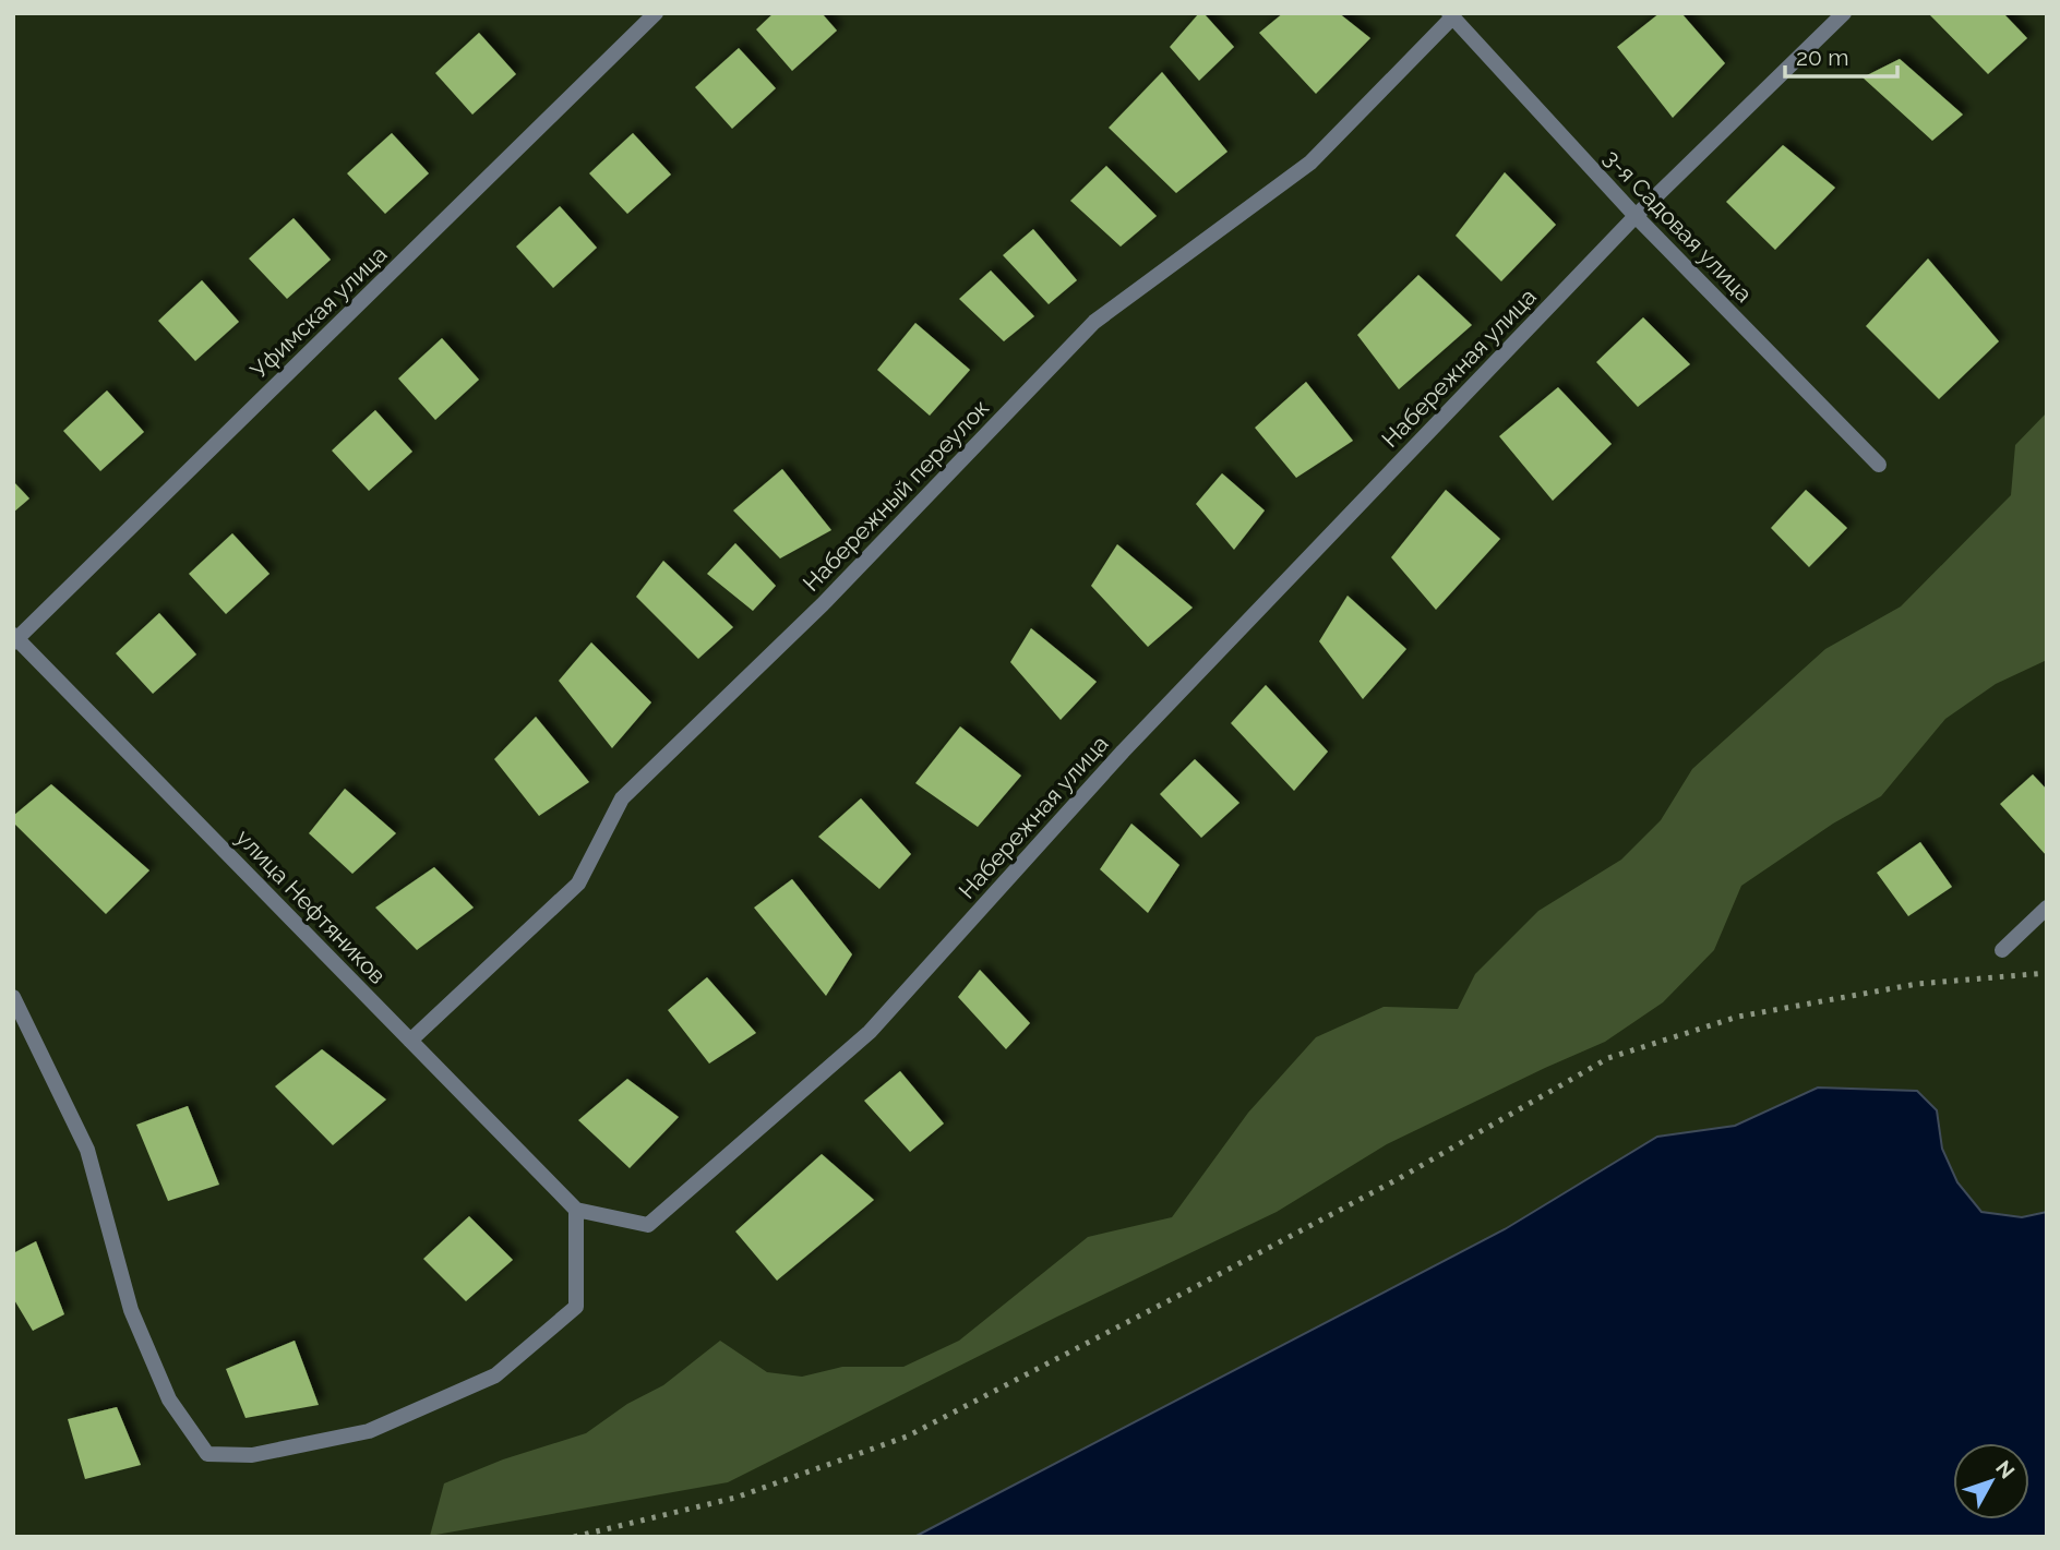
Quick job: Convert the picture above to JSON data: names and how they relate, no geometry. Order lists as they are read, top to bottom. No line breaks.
{"streets":{"street":["3-я Садовая улица","Уфимская улица","Набережная улица","Набережный переулок","улица Нефтяников"]},"crossings":[["3-я Садовая улица","Набережная улица"],["3-я Садовая улица","Набережный переулок"],["Уфимская улица","улица Нефтяников"],["Набережная улица","улица Нефтяников"],["Набережный переулок","улица Нефтяников"]],"scale_bar":"20 m","north":"top right"}
